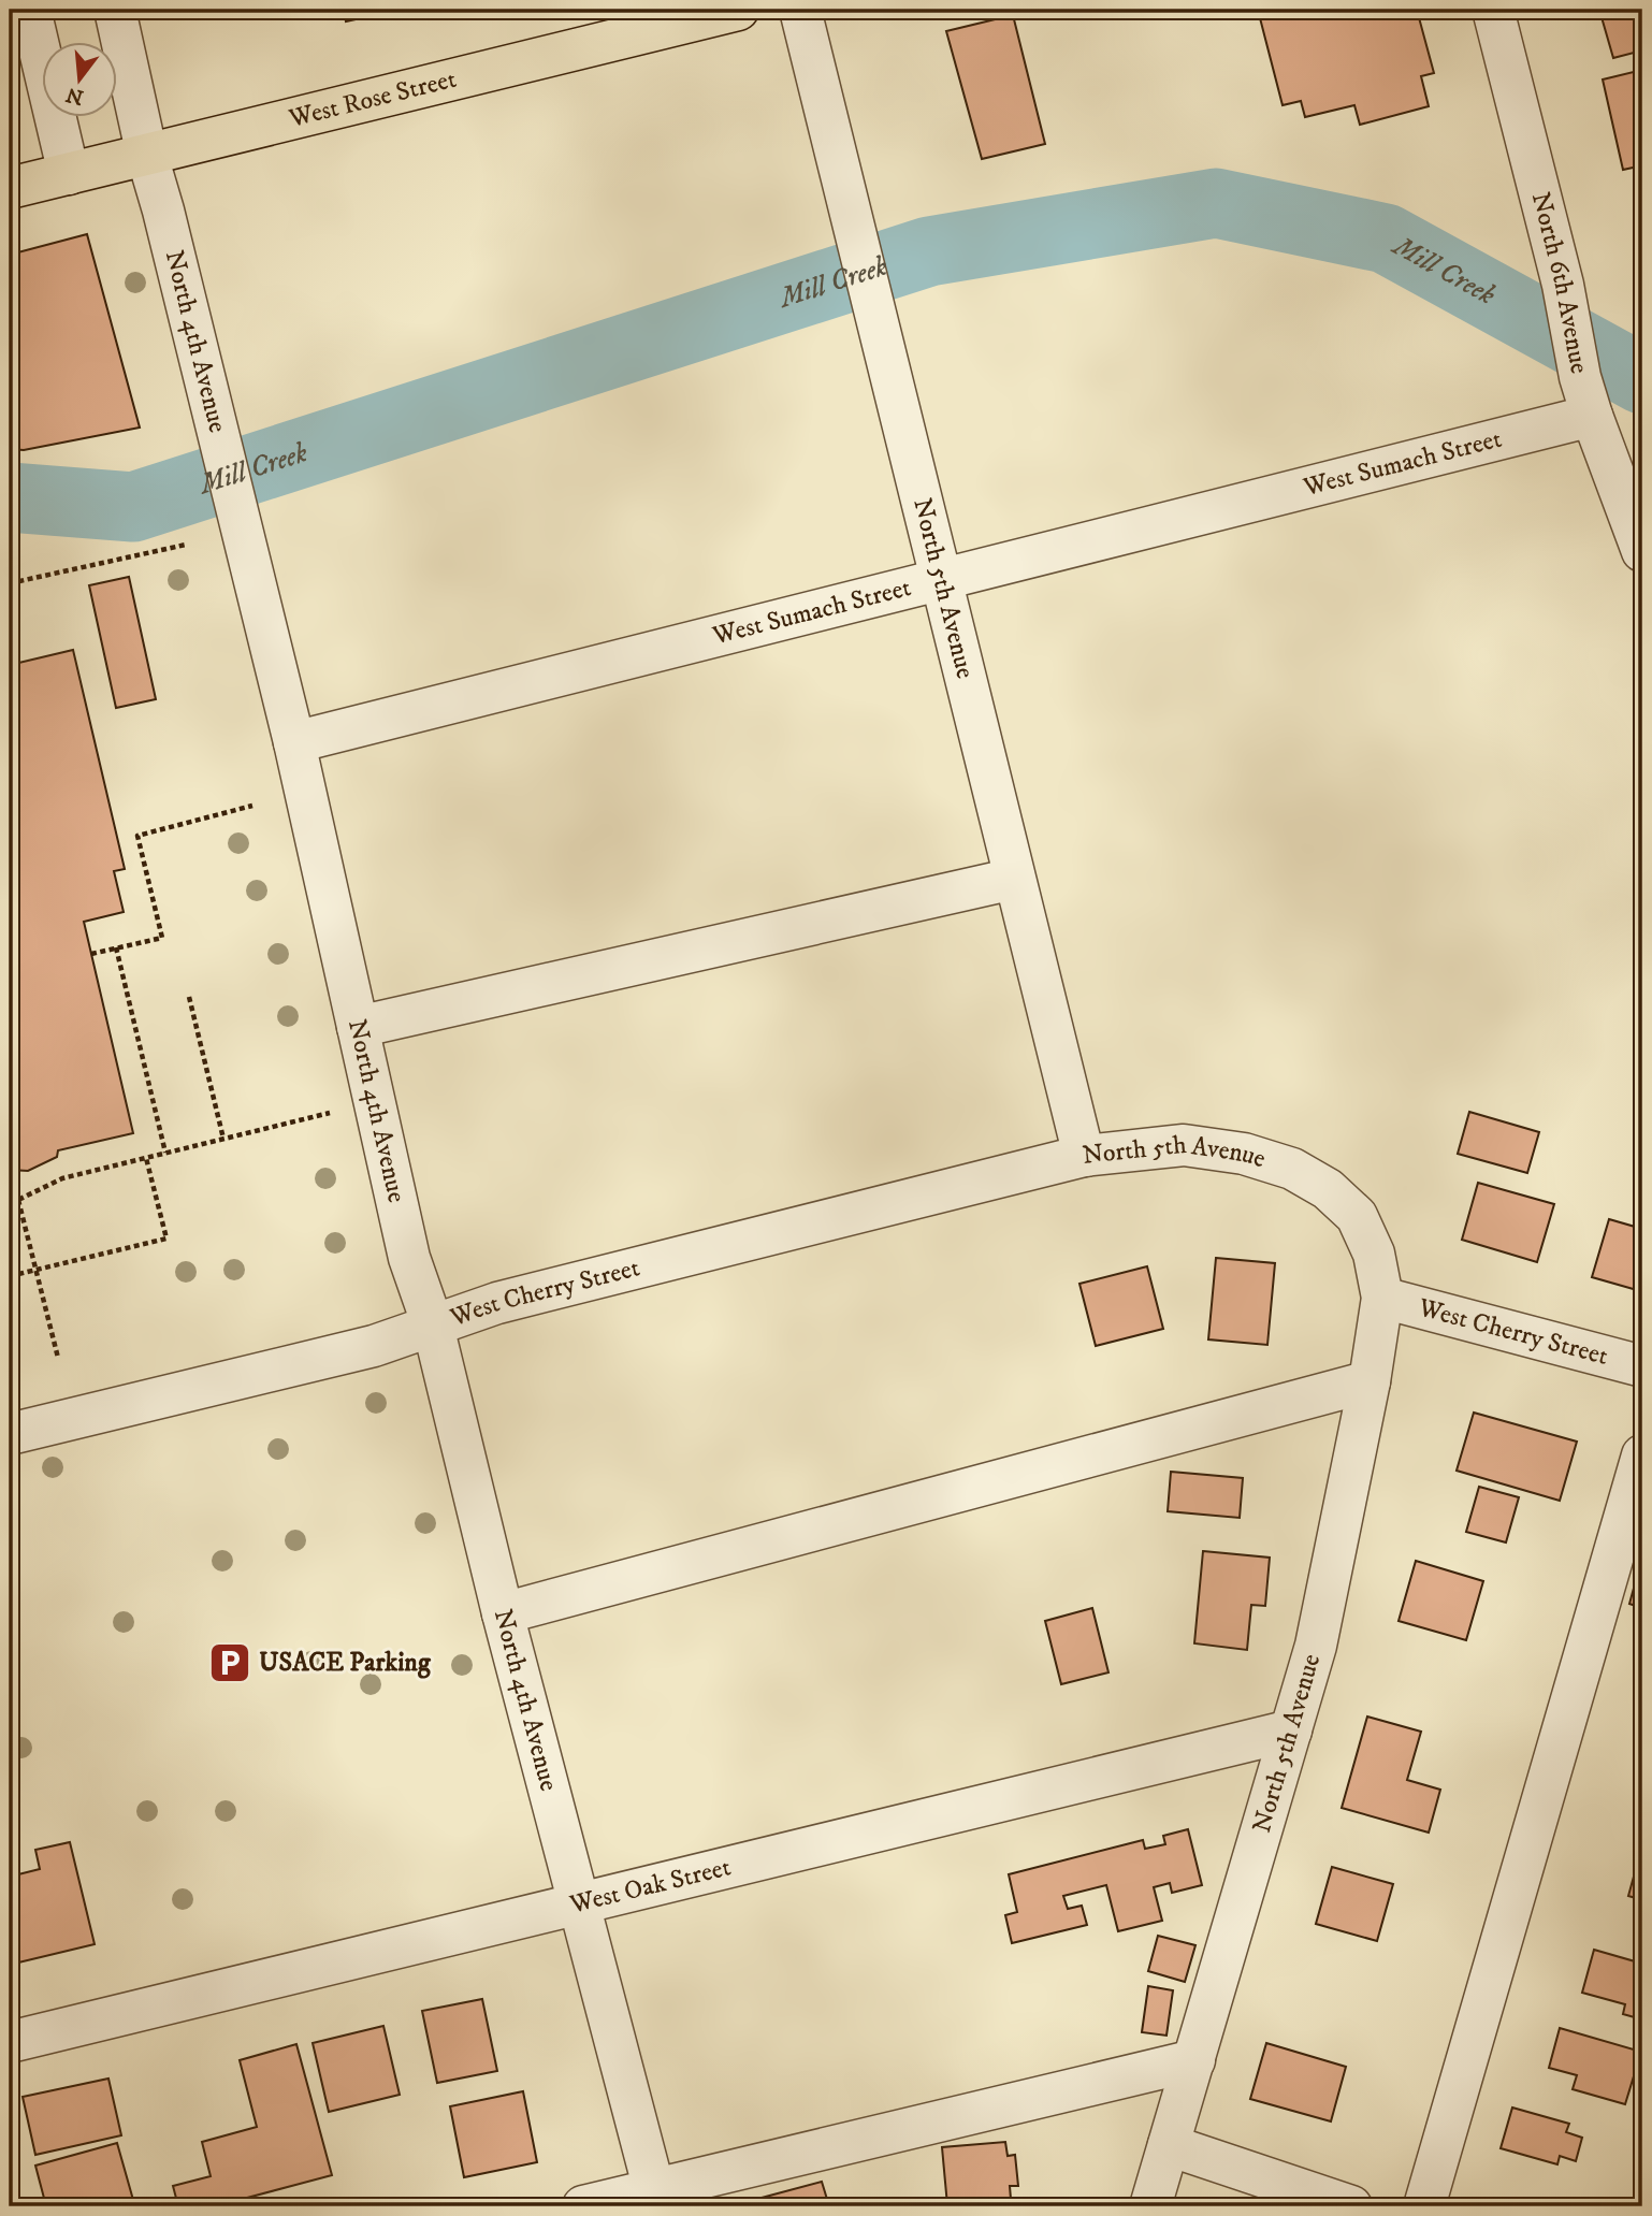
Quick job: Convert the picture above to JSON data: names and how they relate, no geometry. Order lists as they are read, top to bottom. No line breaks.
{"streets":{"main road":["West Rose Street"],"street":["North 6th Avenue","North 4th Avenue","West Sumach Street","North 5th Avenue","West Cherry Street","West Oak Street"]},"crossings":[["West Rose Street","North 4th Avenue"],["North 6th Avenue","West Sumach Street"],["North 4th Avenue","West Sumach Street"],["North 4th Avenue","West Cherry Street"],["North 4th Avenue","West Oak Street"],["West Sumach Street","North 5th Avenue"],["North 5th Avenue","West Cherry Street"],["North 5th Avenue","West Oak Street"]],"water":["Mill Creek"],"places":{"parking":["USACE Parking"]},"north":"bottom"}
